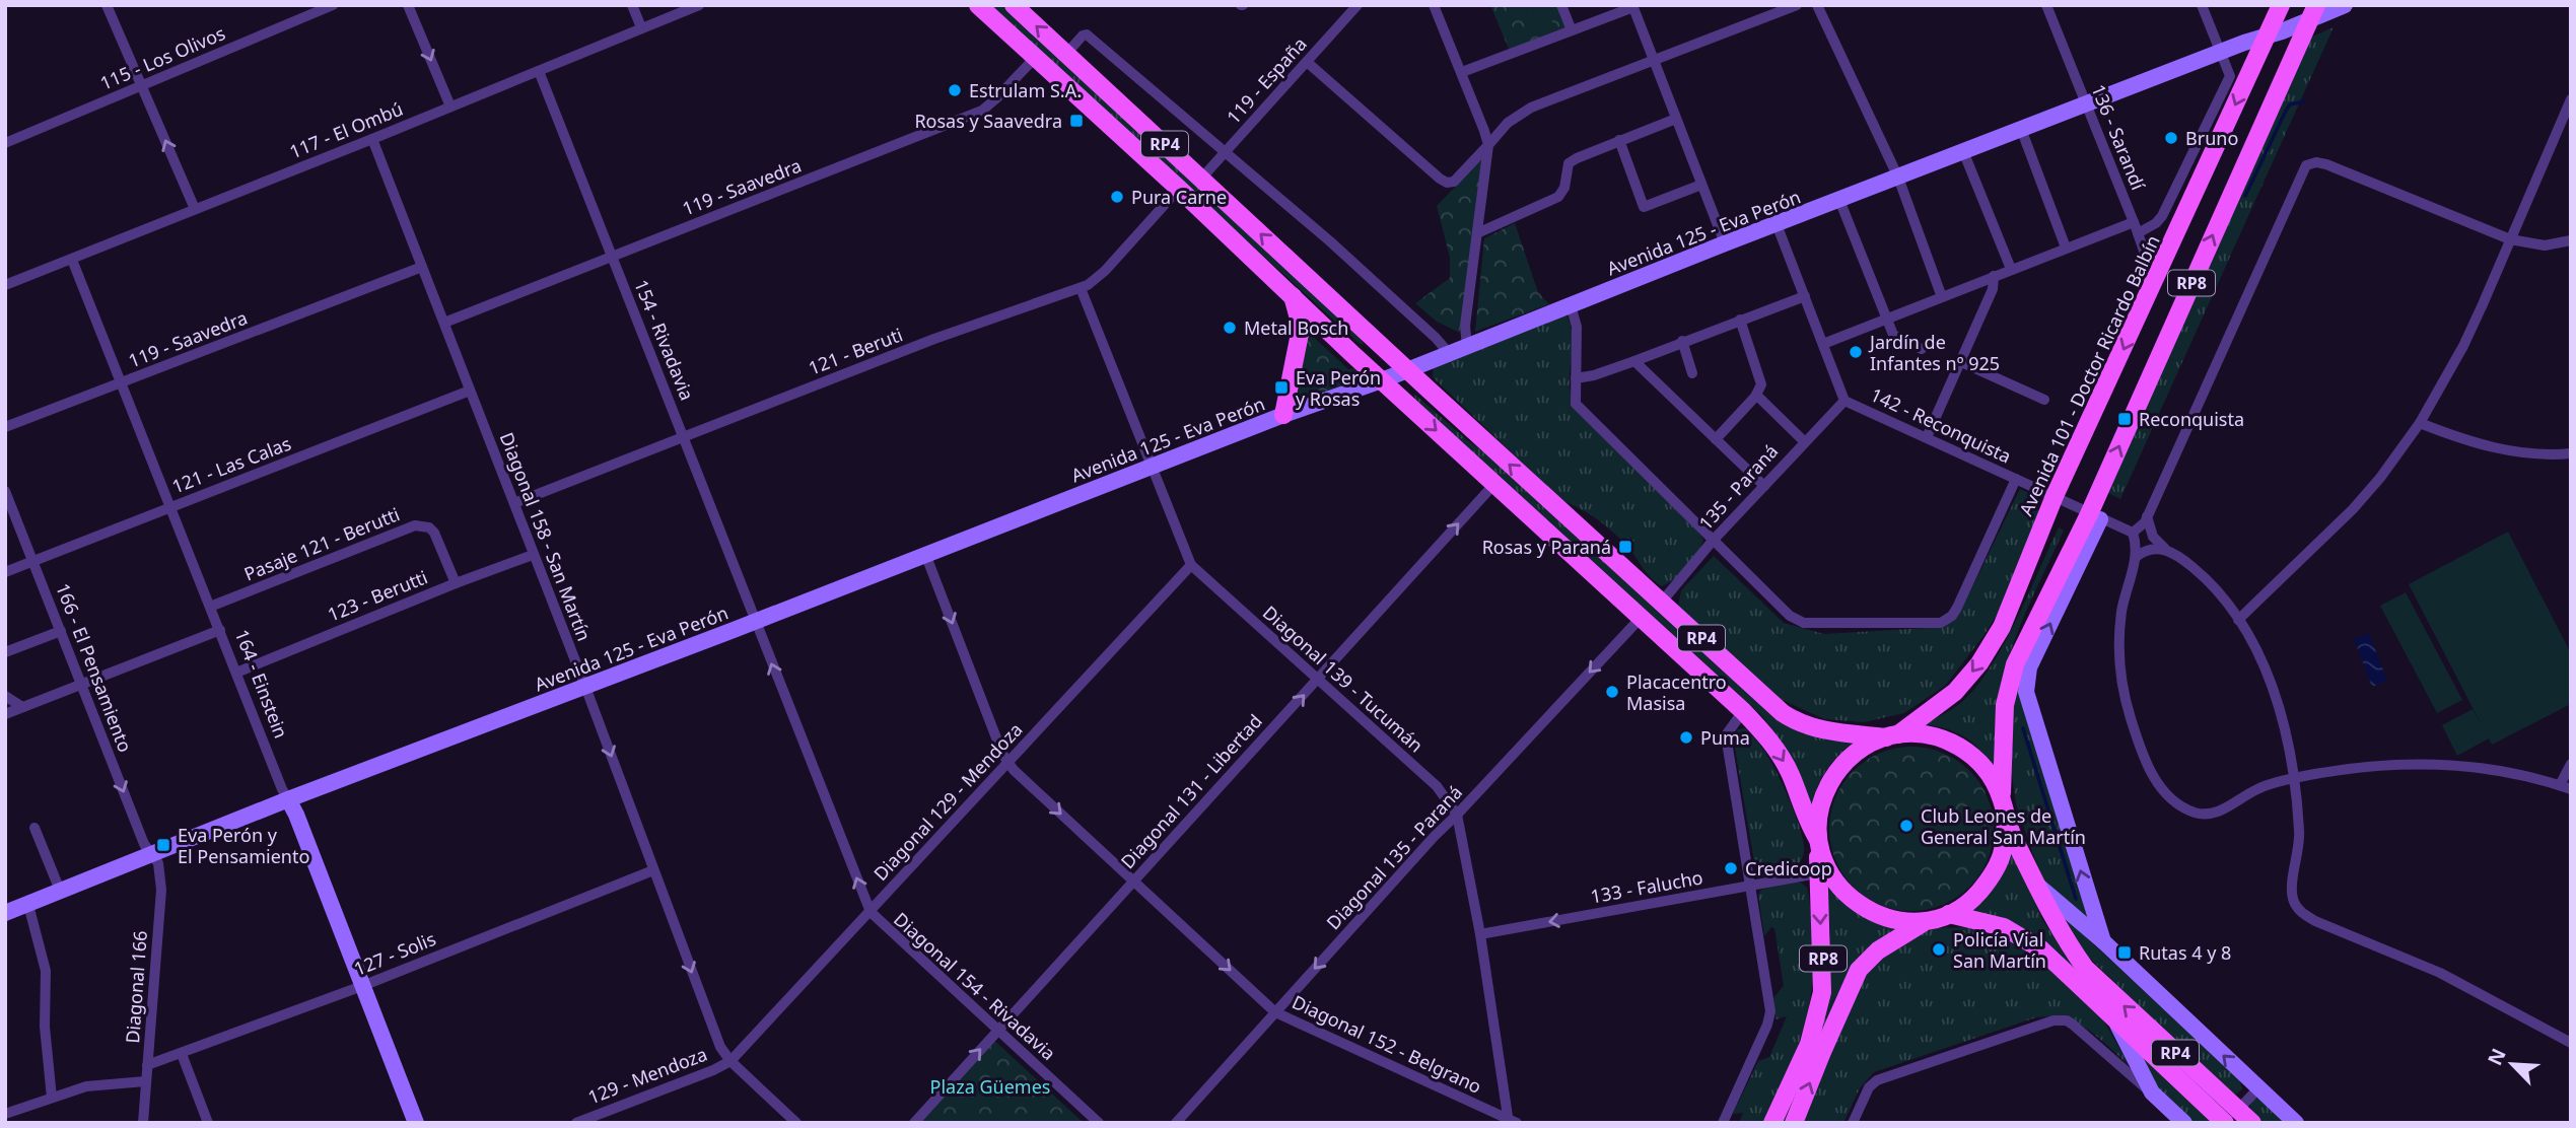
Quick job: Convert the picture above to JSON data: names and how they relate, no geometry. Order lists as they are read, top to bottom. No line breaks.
{"streets":{"main road":["RP4","RP8","Avenida 101 - Doctor Ricardo Balbín"],"street":["115 - Los Olivos","119 - España","117 - El Ombú","136 - Sarandí","119 - Saavedra","Avenida 125 - Eva Perón","154 - Rivadavia","121 - Beruti","142 - Reconquista","121 - Las Calas","135 - Paraná","Diagonal 158 - San Martín","Pasaje 121 - Berutti","123 - Berutti","166 - El Pensamiento","Diagonal 139 - Tucumán","164 - Einstein","Diagonal 131 - Libertad","Diagonal 129 - Mendoza","Diagonal 135 - Paraná","133 - Falucho","127 - Solis","Diagonal 154 - Rivadavia","Diagonal 166","Diagonal 152 - Belgrano","129 - Mendoza"]},"crossings":[["119 - España","RP4"],["117 - El Ombú","154 - Rivadavia"],["117 - El Ombú","Diagonal 158 - San Martín"],["117 - El Ombú","164 - Einstein"],["136 - Sarandí","Avenida 125 - Eva Perón"],["136 - Sarandí","Avenida 101 - Doctor Ricardo Balbín"],["RP4","119 - Saavedra"],["RP4","Avenida 125 - Eva Perón"],["RP4","RP8"],["RP4","121 - Beruti"],["RP4","Avenida 101 - Doctor Ricardo Balbín"],["RP4","135 - Paraná"],["RP4","Diagonal 131 - Libertad"],["RP4","Diagonal 135 - Paraná"],["119 - Saavedra","154 - Rivadavia"],["119 - Saavedra","Diagonal 158 - San Martín"],["119 - Saavedra","164 - Einstein"],["Avenida 125 - Eva Perón","RP8"],["Avenida 125 - Eva Perón","154 - Rivadavia"],["Avenida 125 - Eva Perón","Avenida 101 - Doctor Ricardo Balbín"],["Avenida 125 - Eva Perón","142 - Reconquista"],["Avenida 125 - Eva Perón","Diagonal 158 - San Martín"],["Avenida 125 - Eva Perón","166 - El Pensamiento"],["Avenida 125 - Eva Perón","Diagonal 139 - Tucumán"],["Avenida 125 - Eva Perón","164 - Einstein"],["Avenida 125 - Eva Perón","Diagonal 154 - Rivadavia"],["Avenida 125 - Eva Perón","Diagonal 166"],["Avenida 125 - Eva Perón","Diagonal 152 - Belgrano"],["RP8","Avenida 101 - Doctor Ricardo Balbín"],["RP8","142 - Reconquista"],["RP8","133 - Falucho"],["154 - Rivadavia","121 - Beruti"],["154 - Rivadavia","Diagonal 154 - Rivadavia"],["121 - Beruti","Diagonal 158 - San Martín"],["121 - Beruti","Diagonal 139 - Tucumán"],["Avenida 101 - Doctor Ricardo Balbín","142 - Reconquista"],["142 - Reconquista","135 - Paraná"],["121 - Las Calas","Diagonal 158 - San Martín"],["121 - Las Calas","166 - El Pensamiento"],["121 - Las Calas","164 - Einstein"],["Diagonal 158 - San Martín","123 - Berutti"],["Diagonal 158 - San Martín","Diagonal 129 - Mendoza"],["Diagonal 158 - San Martín","127 - Solis"],["Diagonal 158 - San Martín","129 - Mendoza"],["Pasaje 121 - Berutti","123 - Berutti"],["Pasaje 121 - Berutti","164 - Einstein"],["123 - Berutti","164 - Einstein"],["166 - El Pensamiento","Diagonal 166"],["Diagonal 139 - Tucumán","Diagonal 131 - Libertad"],["Diagonal 139 - Tucumán","Diagonal 129 - Mendoza"],["Diagonal 139 - Tucumán","Diagonal 135 - Paraná"],["Diagonal 139 - Tucumán","133 - Falucho"],["Diagonal 139 - Tucumán","Diagonal 152 - Belgrano"],["164 - Einstein","127 - Solis"],["Diagonal 131 - Libertad","Diagonal 154 - Rivadavia"],["Diagonal 131 - Libertad","Diagonal 152 - Belgrano"],["Diagonal 129 - Mendoza","Diagonal 154 - Rivadavia"],["Diagonal 129 - Mendoza","Diagonal 152 - Belgrano"],["Diagonal 129 - Mendoza","129 - Mendoza"],["Diagonal 135 - Paraná","Diagonal 152 - Belgrano"],["127 - Solis","Diagonal 166"]],"one_way":["Diagonal 158 - San Martín","166 - El Pensamiento","Diagonal 131 - Libertad","Diagonal 135 - Paraná","133 - Falucho","Diagonal 154 - Rivadavia","Diagonal 152 - Belgrano"],"parks":["Plaza Güemes"],"places":{"other":["Estrulam S.A.","Bruno","Pura Carne","Metal Bosch","Jardín de Infantes nº 925","Placacentro Masisa","Puma","Club Leones de General San Martín","Credicoop","Policía Vial San Martín"],"transit":["Rosas y Saavedra","Eva Perón y Rosas","Reconquista","Rosas y Paraná","Eva Perón y El Pensamiento","Rutas 4 y 8"]},"north":"top left"}
